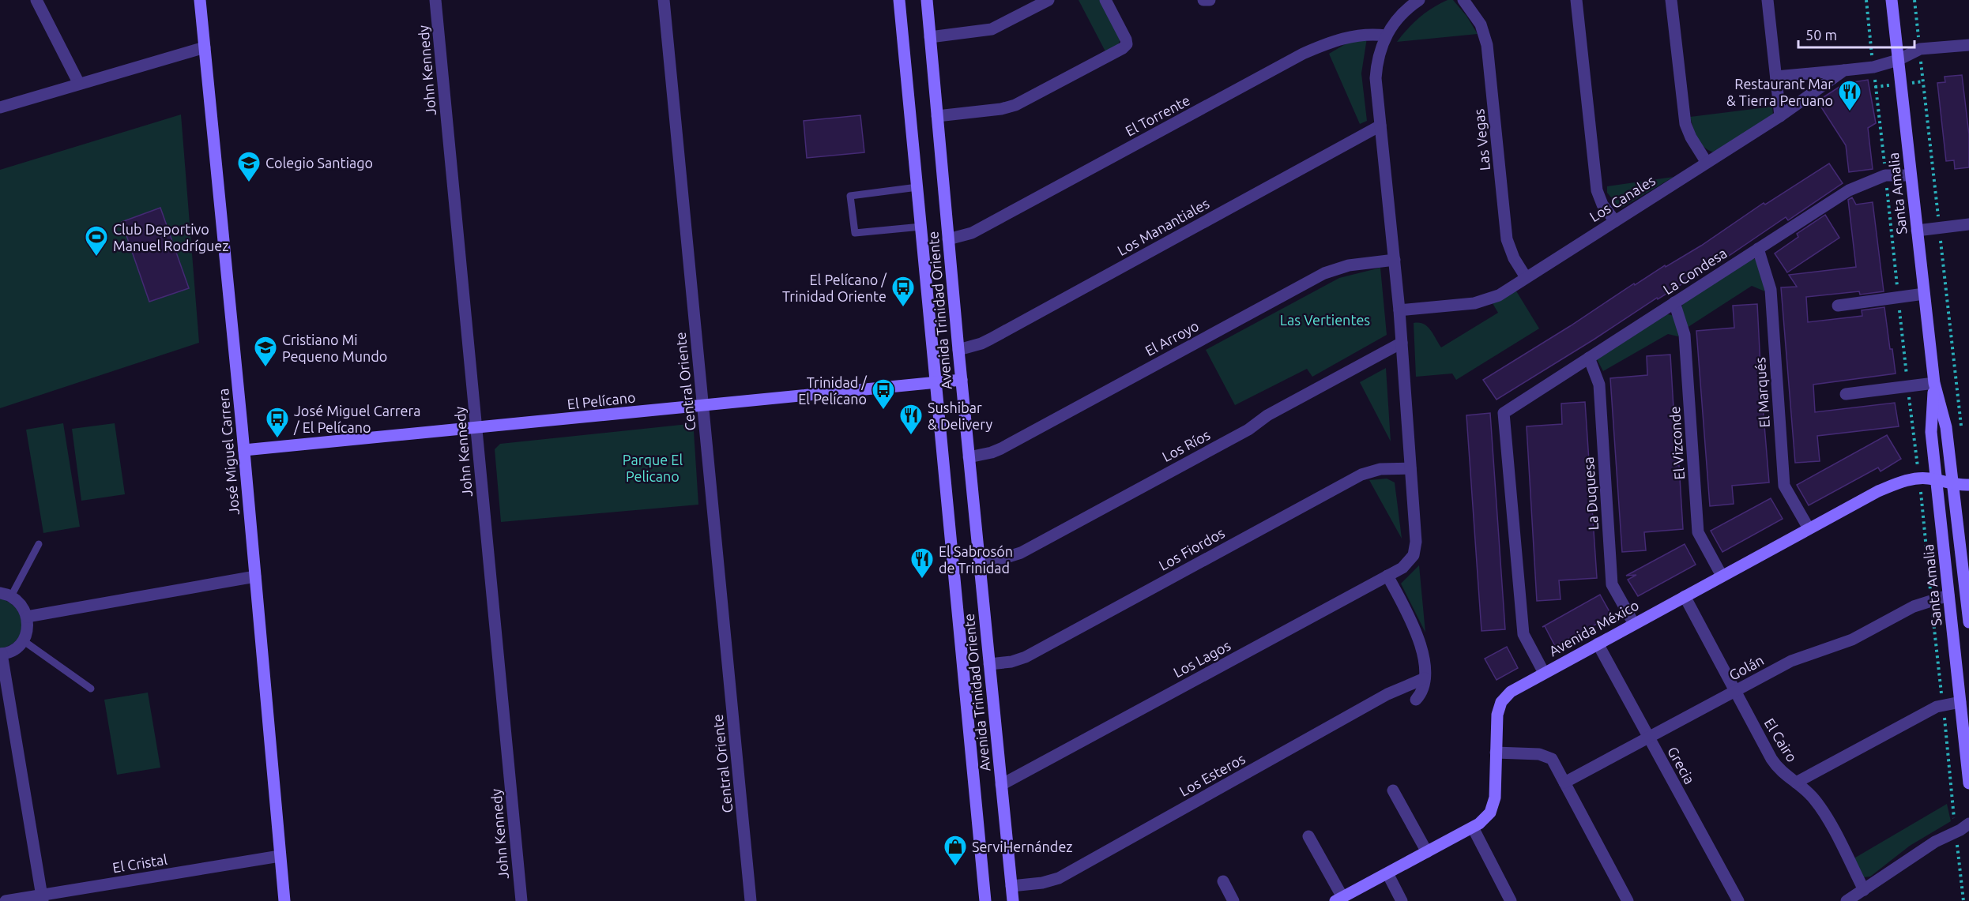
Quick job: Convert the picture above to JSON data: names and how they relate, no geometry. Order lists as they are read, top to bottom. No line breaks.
{"streets":{"street":["John Kennedy","El Torrente","Las Vegas","Santa Amalia","Los Canales","Los Manantiales","La Condesa","Avenida Trinidad Oriente","El Arroyo","Central Oriente","El Marqués","El Pelícano","El Vizconde","Los Ríos","José Miguel Carrera","La Duquesa","Los Fiordos","Avenida México","Los Lagos","Golán","El Cairo","Grecia","Los Esteros","El Cristal"]},"crossings":[["John Kennedy","El Pelícano"],["El Torrente","Avenida Trinidad Oriente"],["Las Vegas","Los Canales"],["Santa Amalia","Los Canales"],["Santa Amalia","La Condesa"],["Santa Amalia","Avenida México"],["Santa Amalia","Golán"],["Los Manantiales","Avenida Trinidad Oriente"],["La Condesa","El Marqués"],["La Condesa","El Vizconde"],["La Condesa","La Duquesa"],["La Condesa","Avenida México"],["Avenida Trinidad Oriente","El Arroyo"],["Avenida Trinidad Oriente","El Pelícano"],["Avenida Trinidad Oriente","Los Ríos"],["Avenida Trinidad Oriente","Los Fiordos"],["Avenida Trinidad Oriente","Los Lagos"],["Avenida Trinidad Oriente","Los Esteros"],["Central Oriente","El Pelícano"],["El Marqués","Avenida México"],["El Pelícano","José Miguel Carrera"],["El Vizconde","Avenida México"],["José Miguel Carrera","El Cristal"],["La Duquesa","Avenida México"],["Los Fiordos","Los Lagos"],["Avenida México","El Cairo"],["Avenida México","Grecia"],["Golán","El Cairo"],["Golán","Grecia"]],"parks":["Las Vertientes","Parque El Pelicano"],"places":{"restaurant":["Restaurant Mar & Tierra Peruano","Sushibar & Delivery","El Sabrosón de Trinidad"],"school or university":["Colegio Santiago","Cristiano Mi Pequeno Mundo"],"sports":["Club Deportivo Manuel Rodríguez"],"bus stop":["El Pelícano / Trinidad Oriente","Trinidad / El Pelícano","José Miguel Carrera / El Pelícano"],"shop":["ServiHernández"]},"scale_bar":"50 m"}
